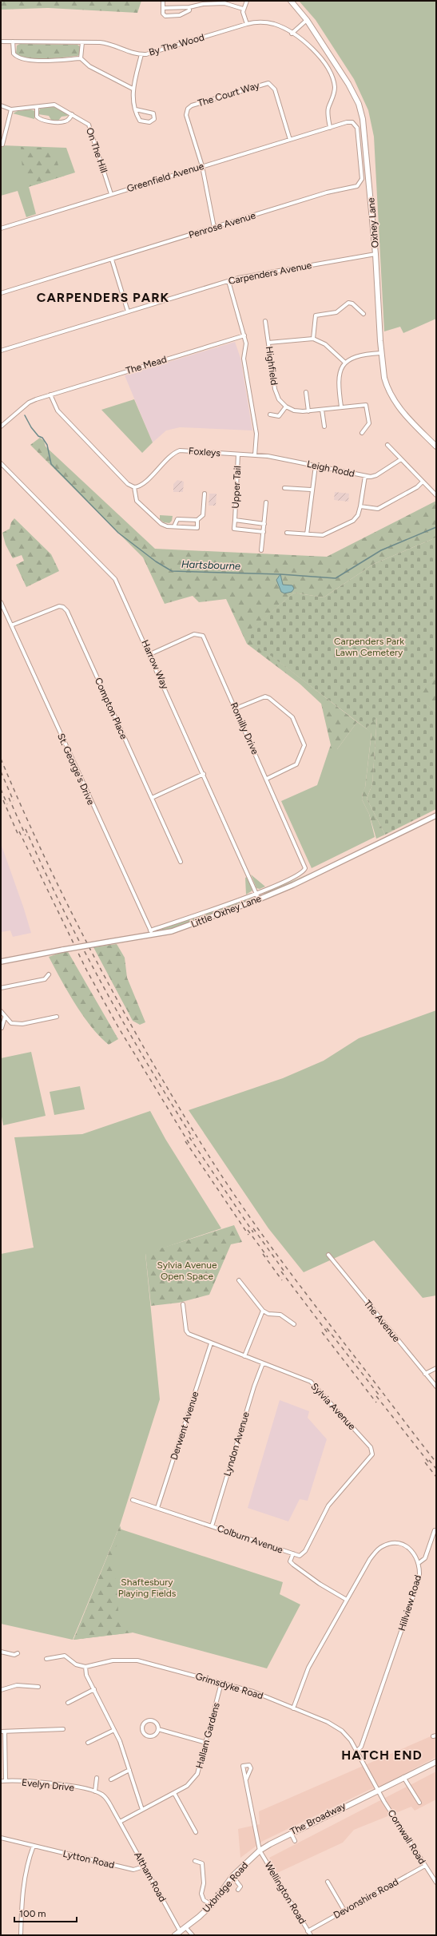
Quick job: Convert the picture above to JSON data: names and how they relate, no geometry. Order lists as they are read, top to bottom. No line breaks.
{"streets":{"main road":["Oxhey Lane","Little Oxhey Lane","The Broadway","Uxbridge Road"],"street":["By The Wood","The Court Way","On The Hill","Greenfield Avenue","Penrose Avenue","Carpenders Avenue","The Mead","Highfield","Foxleys","Leigh Rodd","Upper Tail","Harrow Way","Compton Place","Romilly Drive","St. George's Drive","The Avenue","Sylvia Avenue","Derwent Avenue","Lyndon Avenue","Colburn Avenue","Hillview Road","Grimsdyke Road","Hallam Gardens","Evelyn Drive","Cornwall Road","Lytton Road","Altham Road","Wellington Road","Devonshire Road"]},"crossings":[["By The Wood","Greenfield Avenue"],["By The Wood","Penrose Avenue"],["The Court Way","Greenfield Avenue"],["On The Hill","Greenfield Avenue"],["Greenfield Avenue","Penrose Avenue"],["Oxhey Lane","Carpenders Avenue"],["Foxleys","Leigh Rodd"],["Foxleys","Upper Tail"],["Harrow Way","Romilly Drive"],["Harrow Way","Little Oxhey Lane"],["Compton Place","St. George's Drive"],["Romilly Drive","Little Oxhey Lane"],["St. George's Drive","Little Oxhey Lane"],["Sylvia Avenue","Derwent Avenue"],["Sylvia Avenue","Lyndon Avenue"],["Sylvia Avenue","Colburn Avenue"],["Derwent Avenue","Colburn Avenue"],["Lyndon Avenue","Colburn Avenue"],["Colburn Avenue","Hillview Road"],["Hillview Road","Grimsdyke Road"],["Grimsdyke Road","Hallam Gardens"],["Grimsdyke Road","The Broadway"],["Grimsdyke Road","Cornwall Road"],["Hallam Gardens","Evelyn Drive"],["Hallam Gardens","Altham Road"],["Evelyn Drive","Altham Road"],["The Broadway","Cornwall Road"],["The Broadway","Uxbridge Road"],["The Broadway","Wellington Road"],["Cornwall Road","Devonshire Road"],["Lytton Road","Altham Road"],["Altham Road","Uxbridge Road"],["Uxbridge Road","Wellington Road"],["Wellington Road","Devonshire Road"]],"districts":["CARPENDERS PARK","HATCH END"],"water":["Hartsbourne"],"parks":["Carpenders Park Lawn Cemetery","Sylvia Avenue Open Space","Shaftesbury Playing Fields"],"scale_bar":"100 m"}
